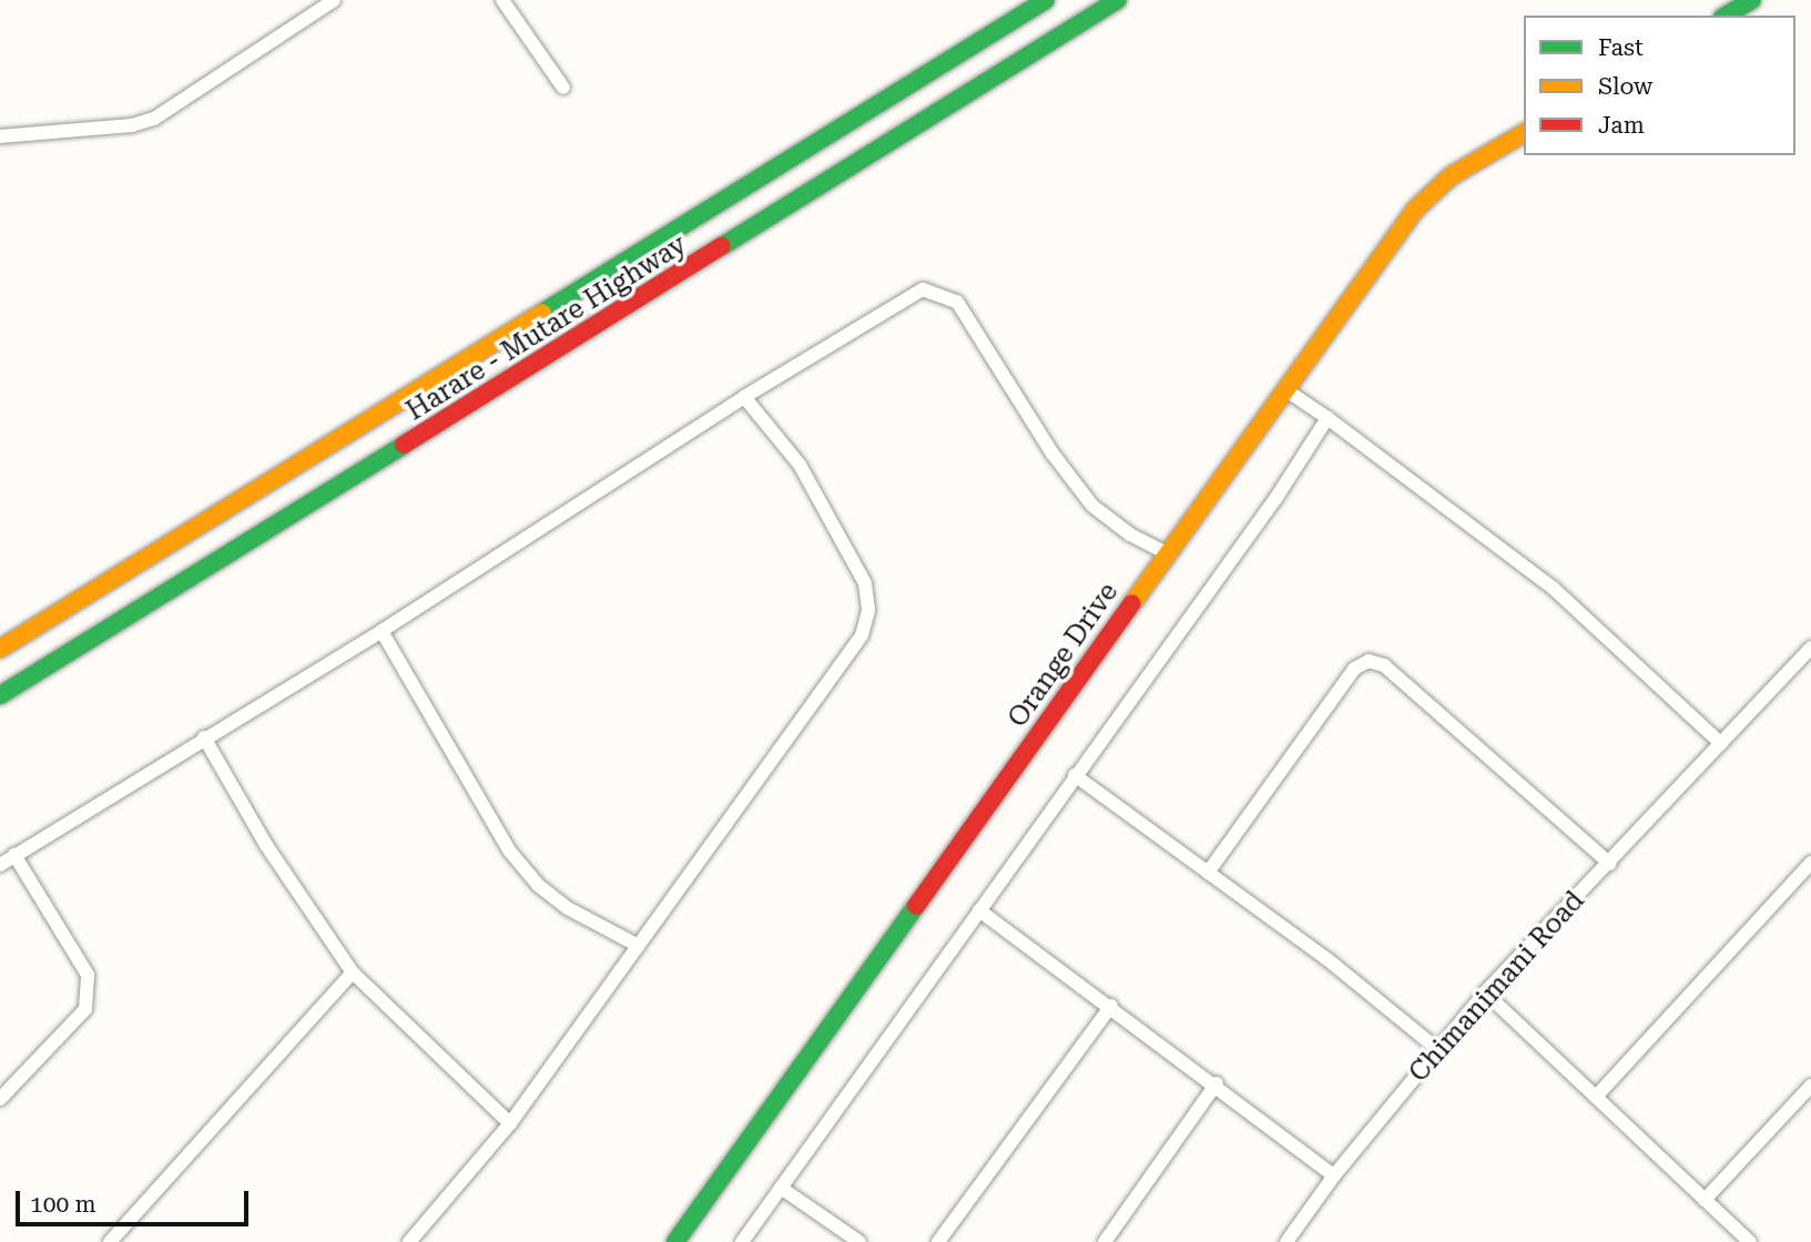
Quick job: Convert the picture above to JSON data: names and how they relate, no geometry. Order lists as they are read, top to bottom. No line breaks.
{"streets":{"main road":["Harare - Mutare Highway","Orange Drive"],"street":["Chimanimani Road"]},"legend":["Fast","Slow","Jam"],"scale_bar":"100 m"}
